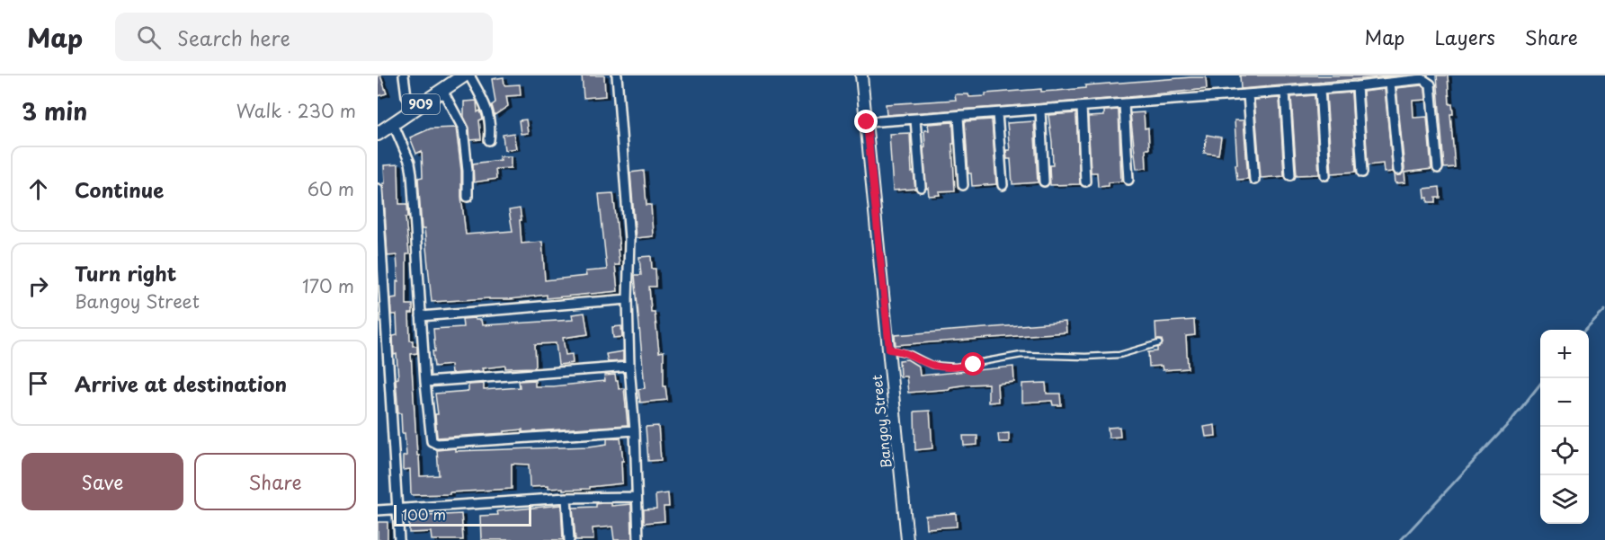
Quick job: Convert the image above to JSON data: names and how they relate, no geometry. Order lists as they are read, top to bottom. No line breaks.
{"streets":{"main road":["909","Bangoy Street"]},"scale_bar":"100 m","page":{"header":"Map","search":"Search here","nav":["Map","Layers","Share"],"heading":["3 min","Walk · 230 m"],"list":[["Continue","60 m"],["Turn right","Bangoy Street","170 m"],"Arrive at destination"],"map_buttons":["+","−"],"buttons":["Save","Share"],"scale":"100 m"}}
